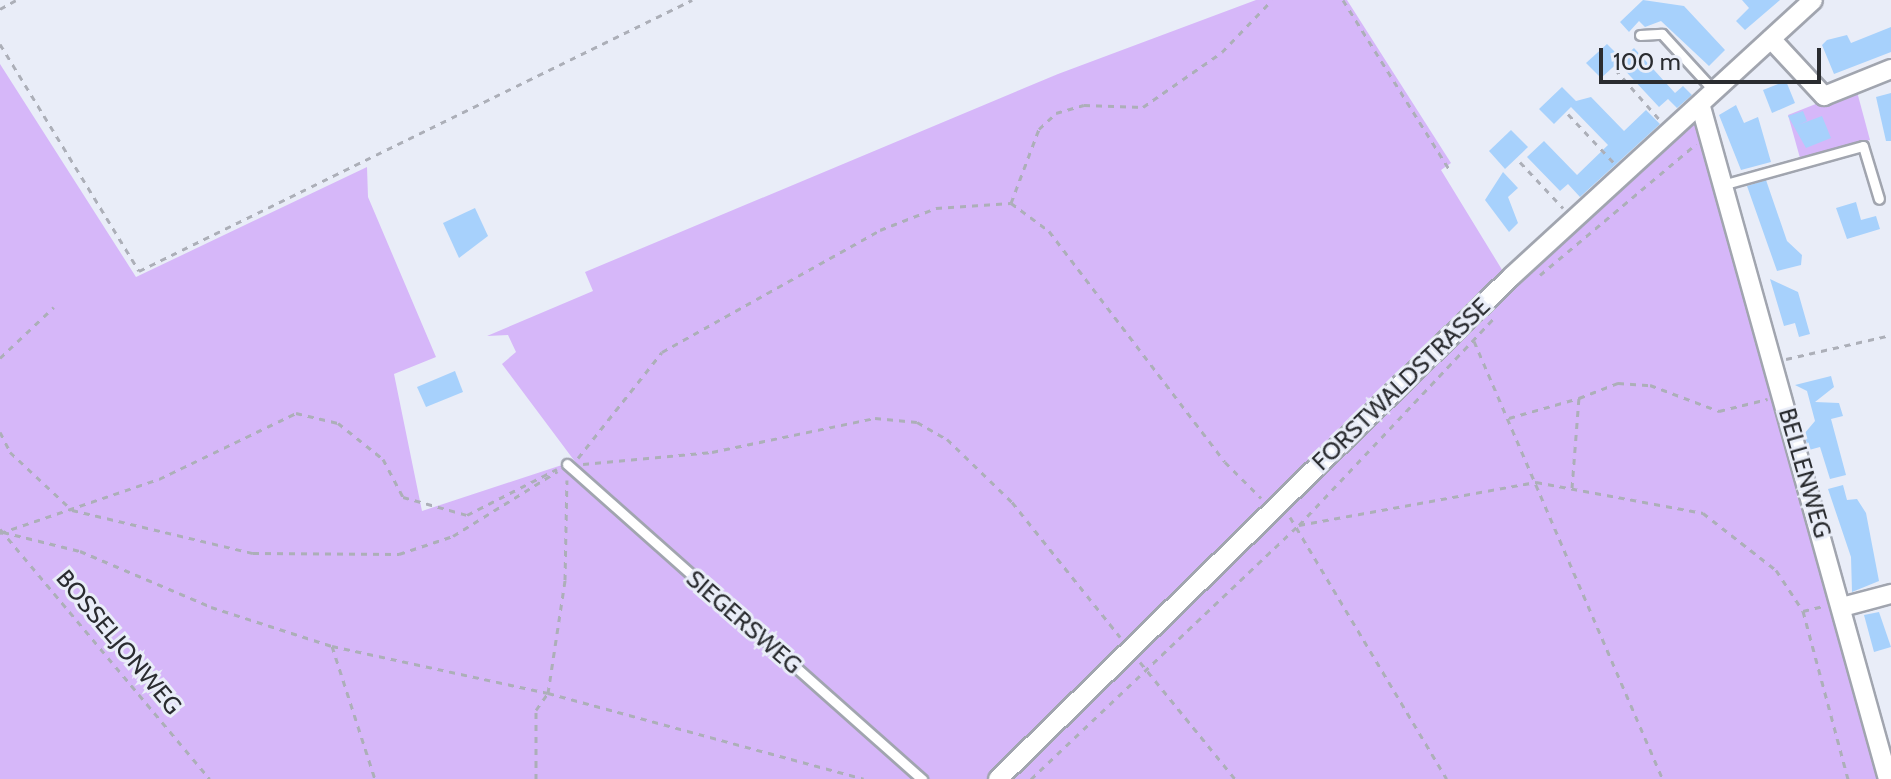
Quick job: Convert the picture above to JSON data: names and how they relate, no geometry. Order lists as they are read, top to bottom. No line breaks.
{"streets":{"street":["FORSTWALDSTRASSE","BELLENWEG"],"lane":["SIEGERSWEG"],"path":["BOSSELJONWEG"]},"crossings":[["FORSTWALDSTRASSE","BELLENWEG"]],"scale_bar":"100 m"}
